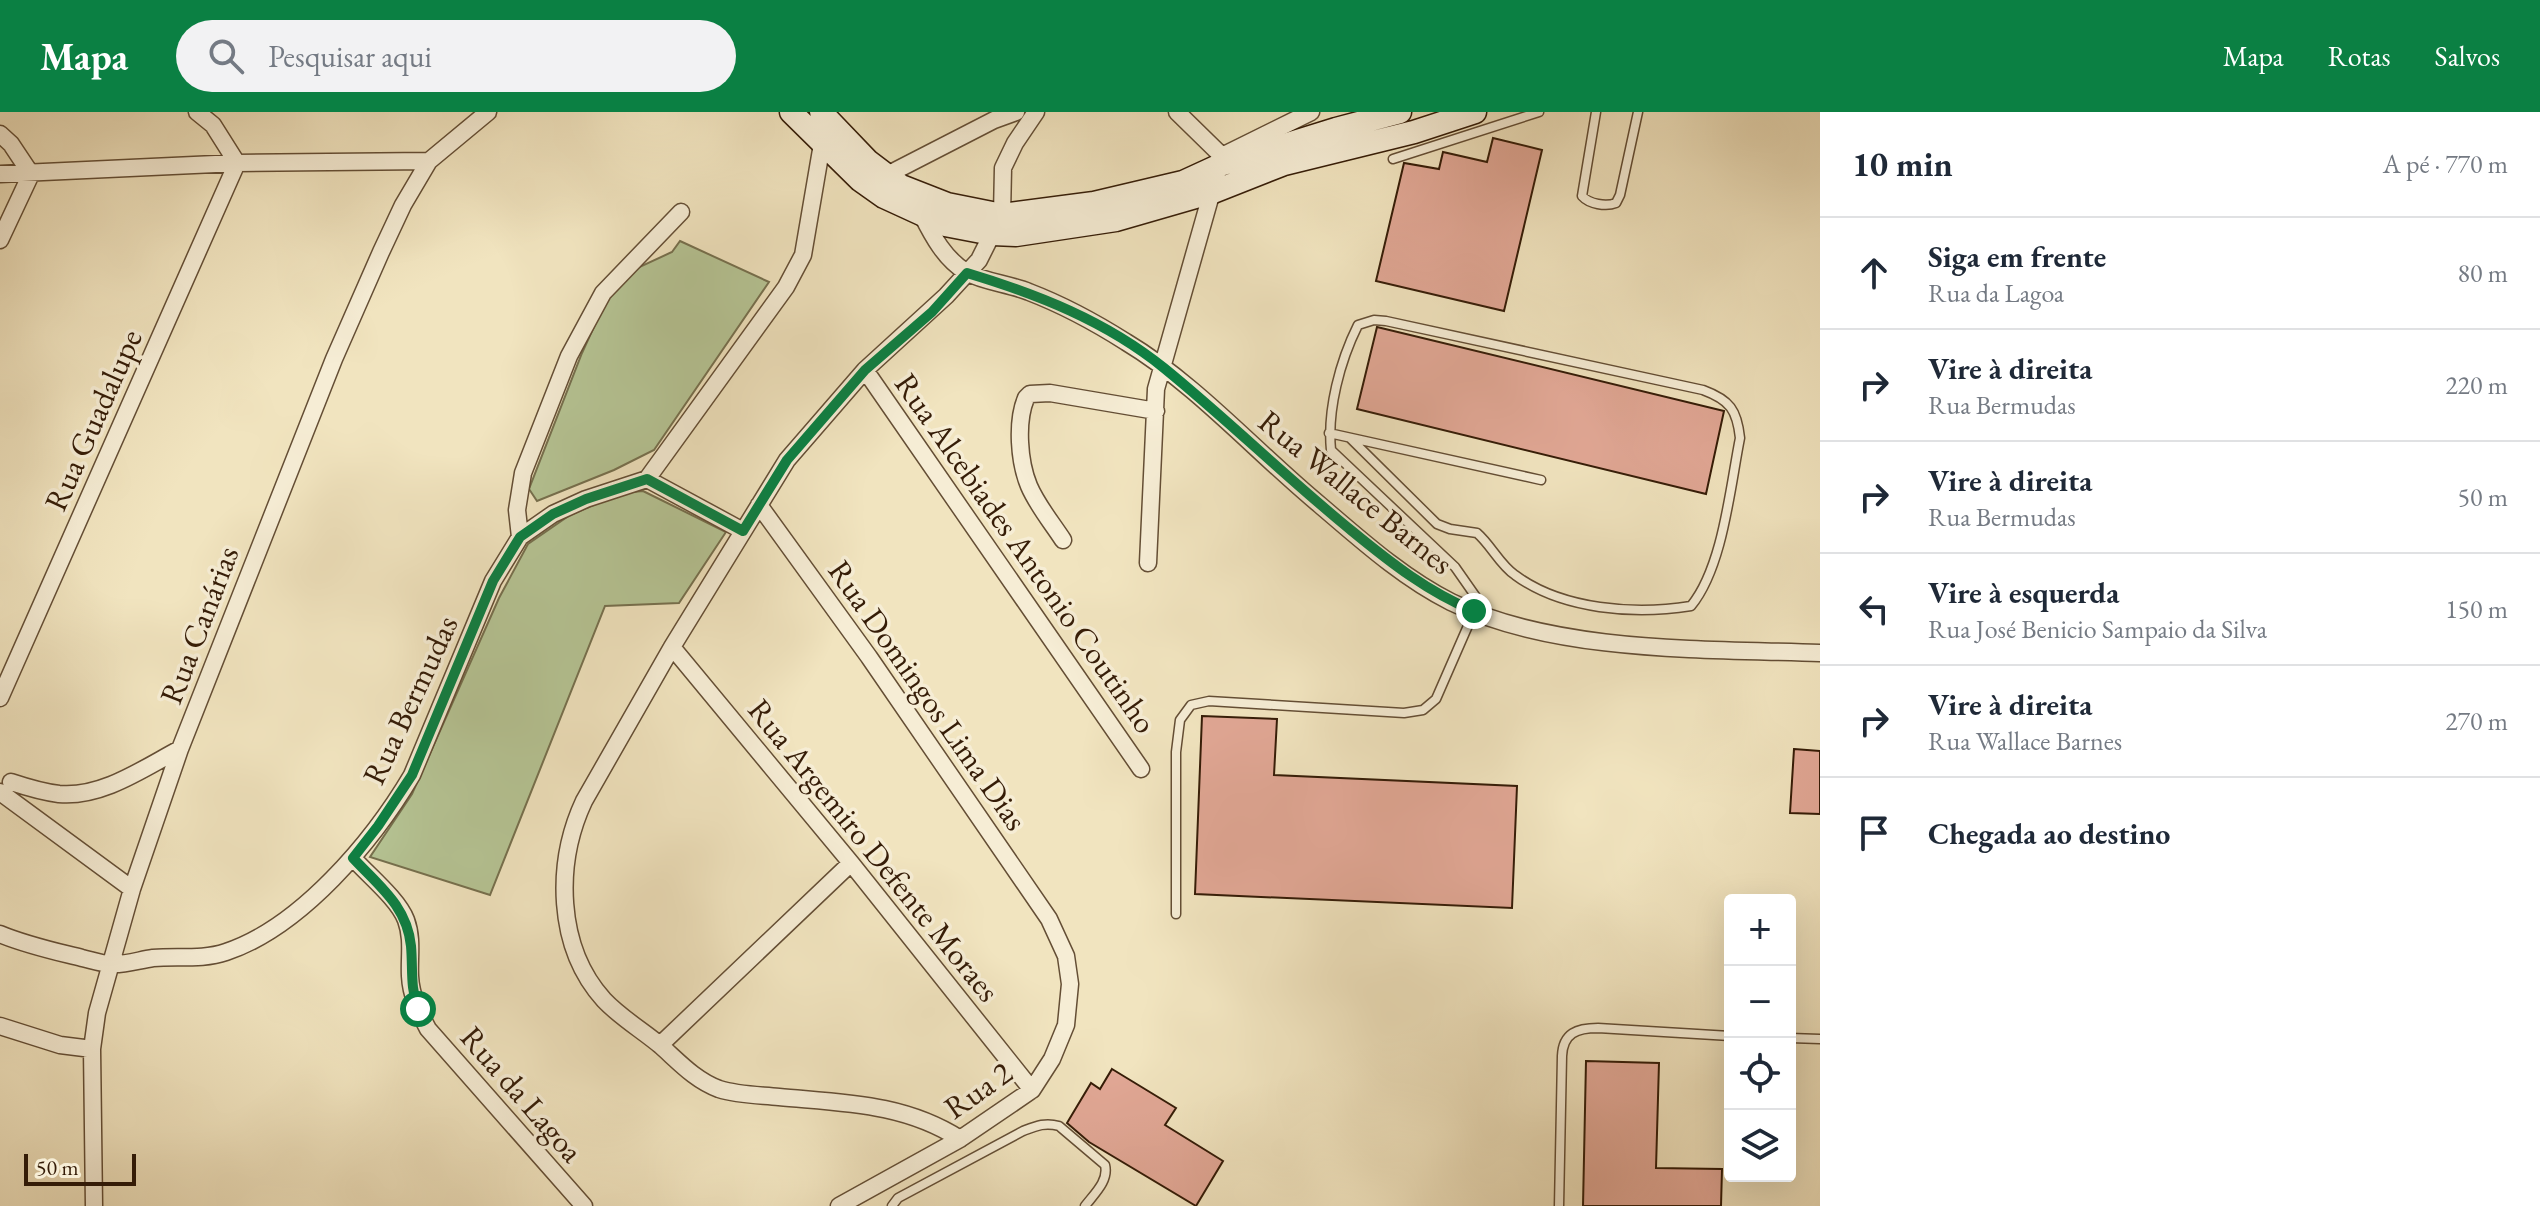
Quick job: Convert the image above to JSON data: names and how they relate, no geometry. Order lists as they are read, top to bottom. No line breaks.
{"streets":{"street":["Rua Guadalupe","Rua Wallace Barnes","Rua Alcebiades Antonio Coutinho","Rua Canárias","Rua Domingos Lima Dias","Rua Bermudas","Rua Argemiro Defente Moraes","Rua 2","Rua da Lagoa"]},"crossings":[["Rua Canárias","Rua Bermudas"],["Rua Domingos Lima Dias","Rua 2"],["Rua Bermudas","Rua da Lagoa"],["Rua Argemiro Defente Moraes","Rua 2"]],"scale_bar":"50 m","page":{"header":"Mapa","search":"Pesquisar aqui","nav":["Mapa","Rotas","Salvos"],"heading":["10 min","A pé · 770 m"],"list":[["Siga em frente","Rua da Lagoa","80 m"],["Vire à direita","Rua Bermudas","220 m"],["Vire à direita","Rua Bermudas","50 m"],["Vire à esquerda","Rua José Benicio Sampaio da Silva","150 m"],["Vire à direita","Rua Wallace Barnes","270 m"],"Chegada ao destino"],"map_buttons":["+","−"],"scale":"50 m"}}
